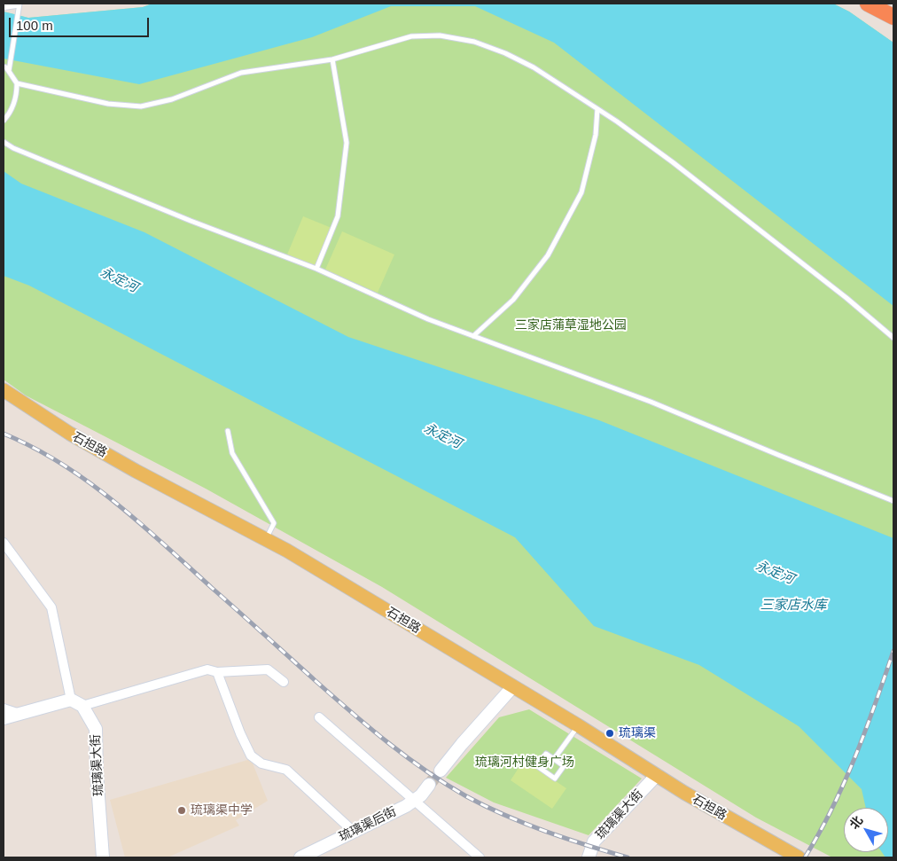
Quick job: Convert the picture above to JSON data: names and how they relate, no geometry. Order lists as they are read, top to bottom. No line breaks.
{"streets":{"main road":["石担路"],"street":["琉璃渠大街","琉璃渠后街"]},"crossings":[["石担路","琉璃渠大街"]],"water":["永定河","三家店水库"],"parks":["三家店蒲草湿地公园","琉璃河村健身广场"],"places":["琉璃渠","琉璃渠中学"],"scale_bar":"100 m","north":"top left"}
